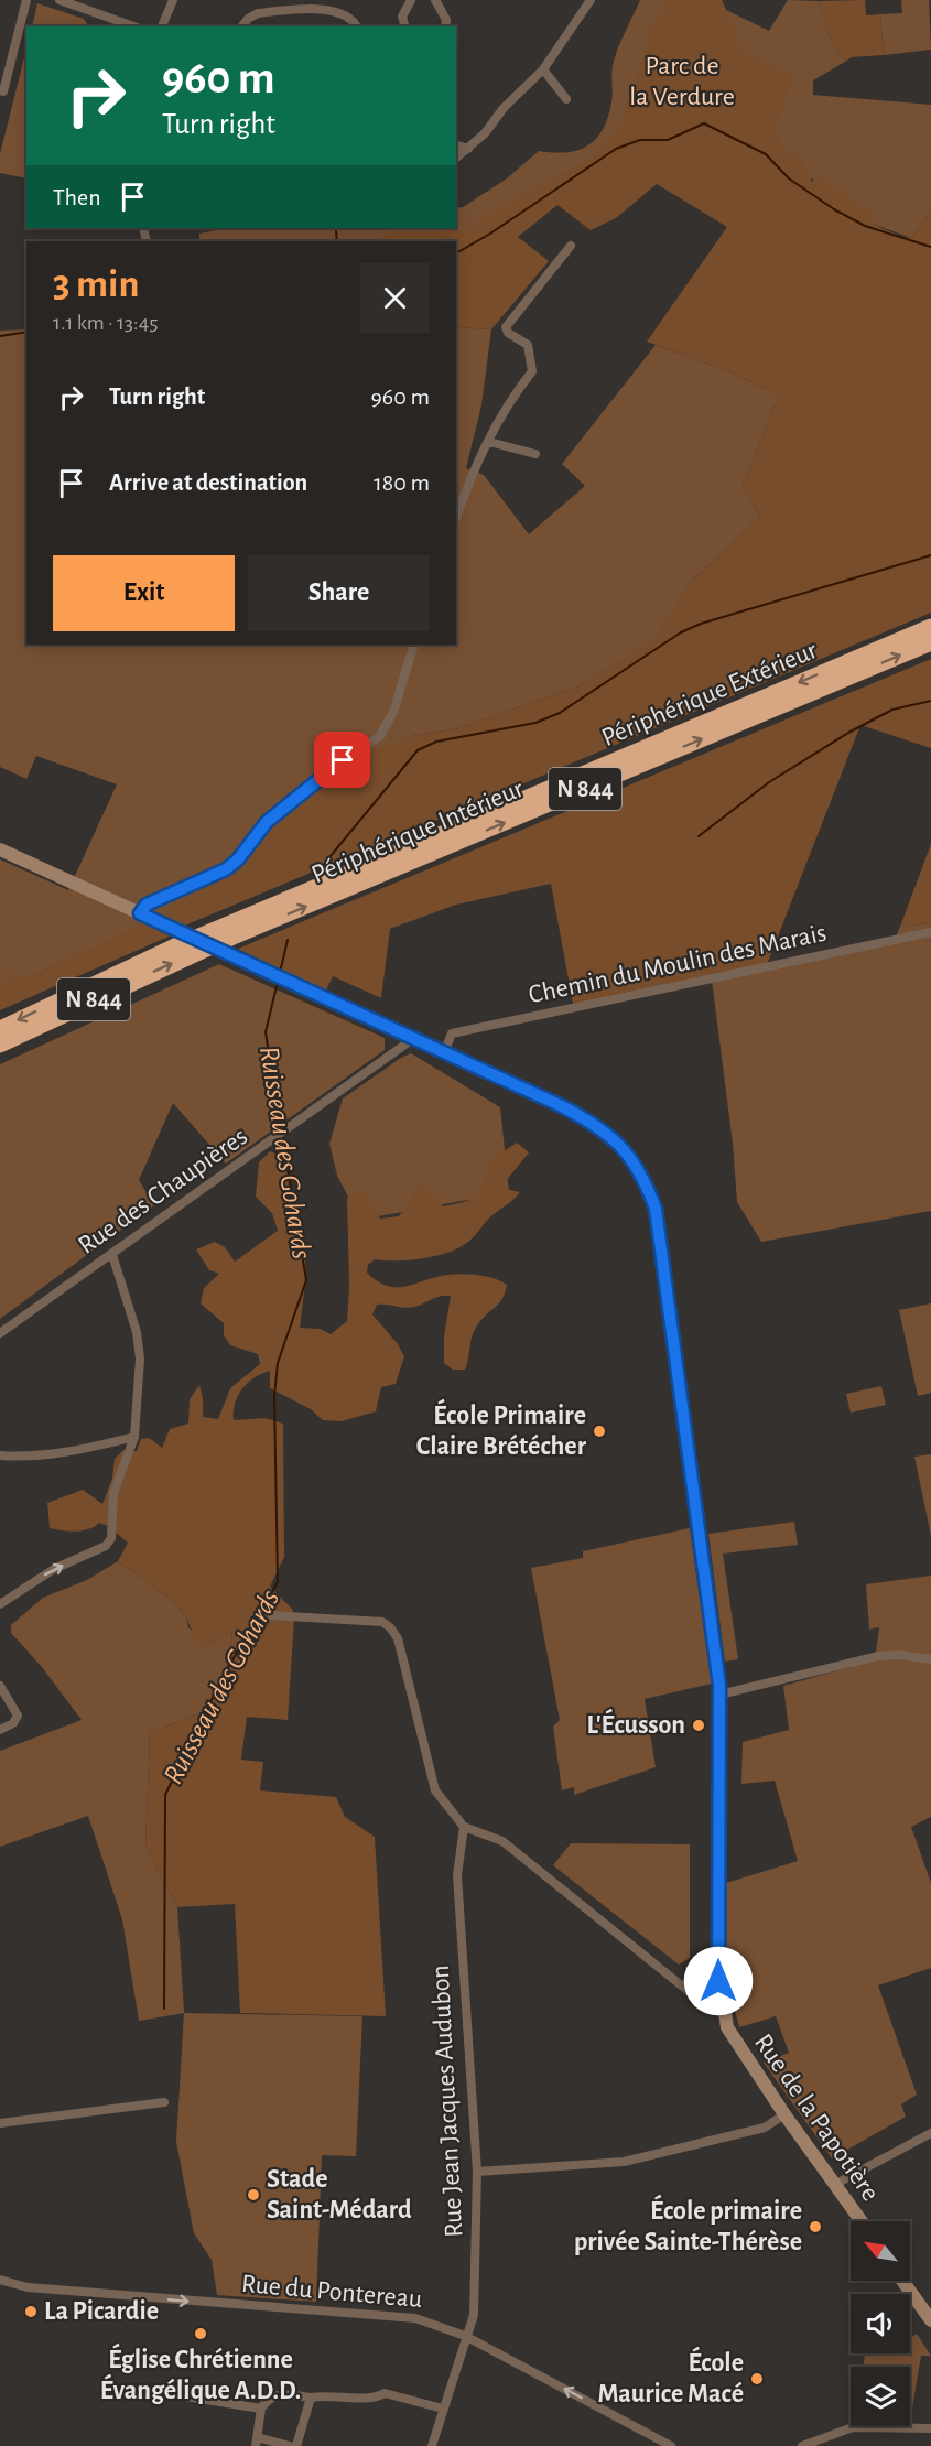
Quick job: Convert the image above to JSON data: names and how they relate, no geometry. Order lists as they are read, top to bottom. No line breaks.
{"streets":{"highway":["Périphérique Extérieur","N 844","Périphérique Intérieur"],"street":["Chemin du Moulin des Marais","Rue des Chaupières","Rue Jean Jacques Audubon","Rue de la Papotière","Rue du Pontereau"]},"crossings":[["Périphérique Extérieur","Périphérique Intérieur"],["N 844","Périphérique Intérieur"],["Chemin du Moulin des Marais","Rue de la Papotière"],["Rue des Chaupières","Rue de la Papotière"],["Rue Jean Jacques Audubon","Rue du Pontereau"]],"one_way":["Périphérique Extérieur","Périphérique Intérieur"],"water":["Ruisseau des Gohards"],"parks":["Parc de la Verdure"],"places":["École Primaire Claire Brétécher","L'Écusson","Stade Saint-Médard","École primaire privée Sainte-Thérèse","La Picardie","Église Chrétienne Évangélique A.D.D.","École Maurice Macé"],"north":"top left","page":{"turn":["960 m","Turn right"],"then":"Then","heading":["3 min","1.1 km · 13:45"],"list":[{"name":"Turn right","value":"960 m"},{"name":"Arrive at destination","value":"180 m"}],"buttons":["Exit","Share"]}}
